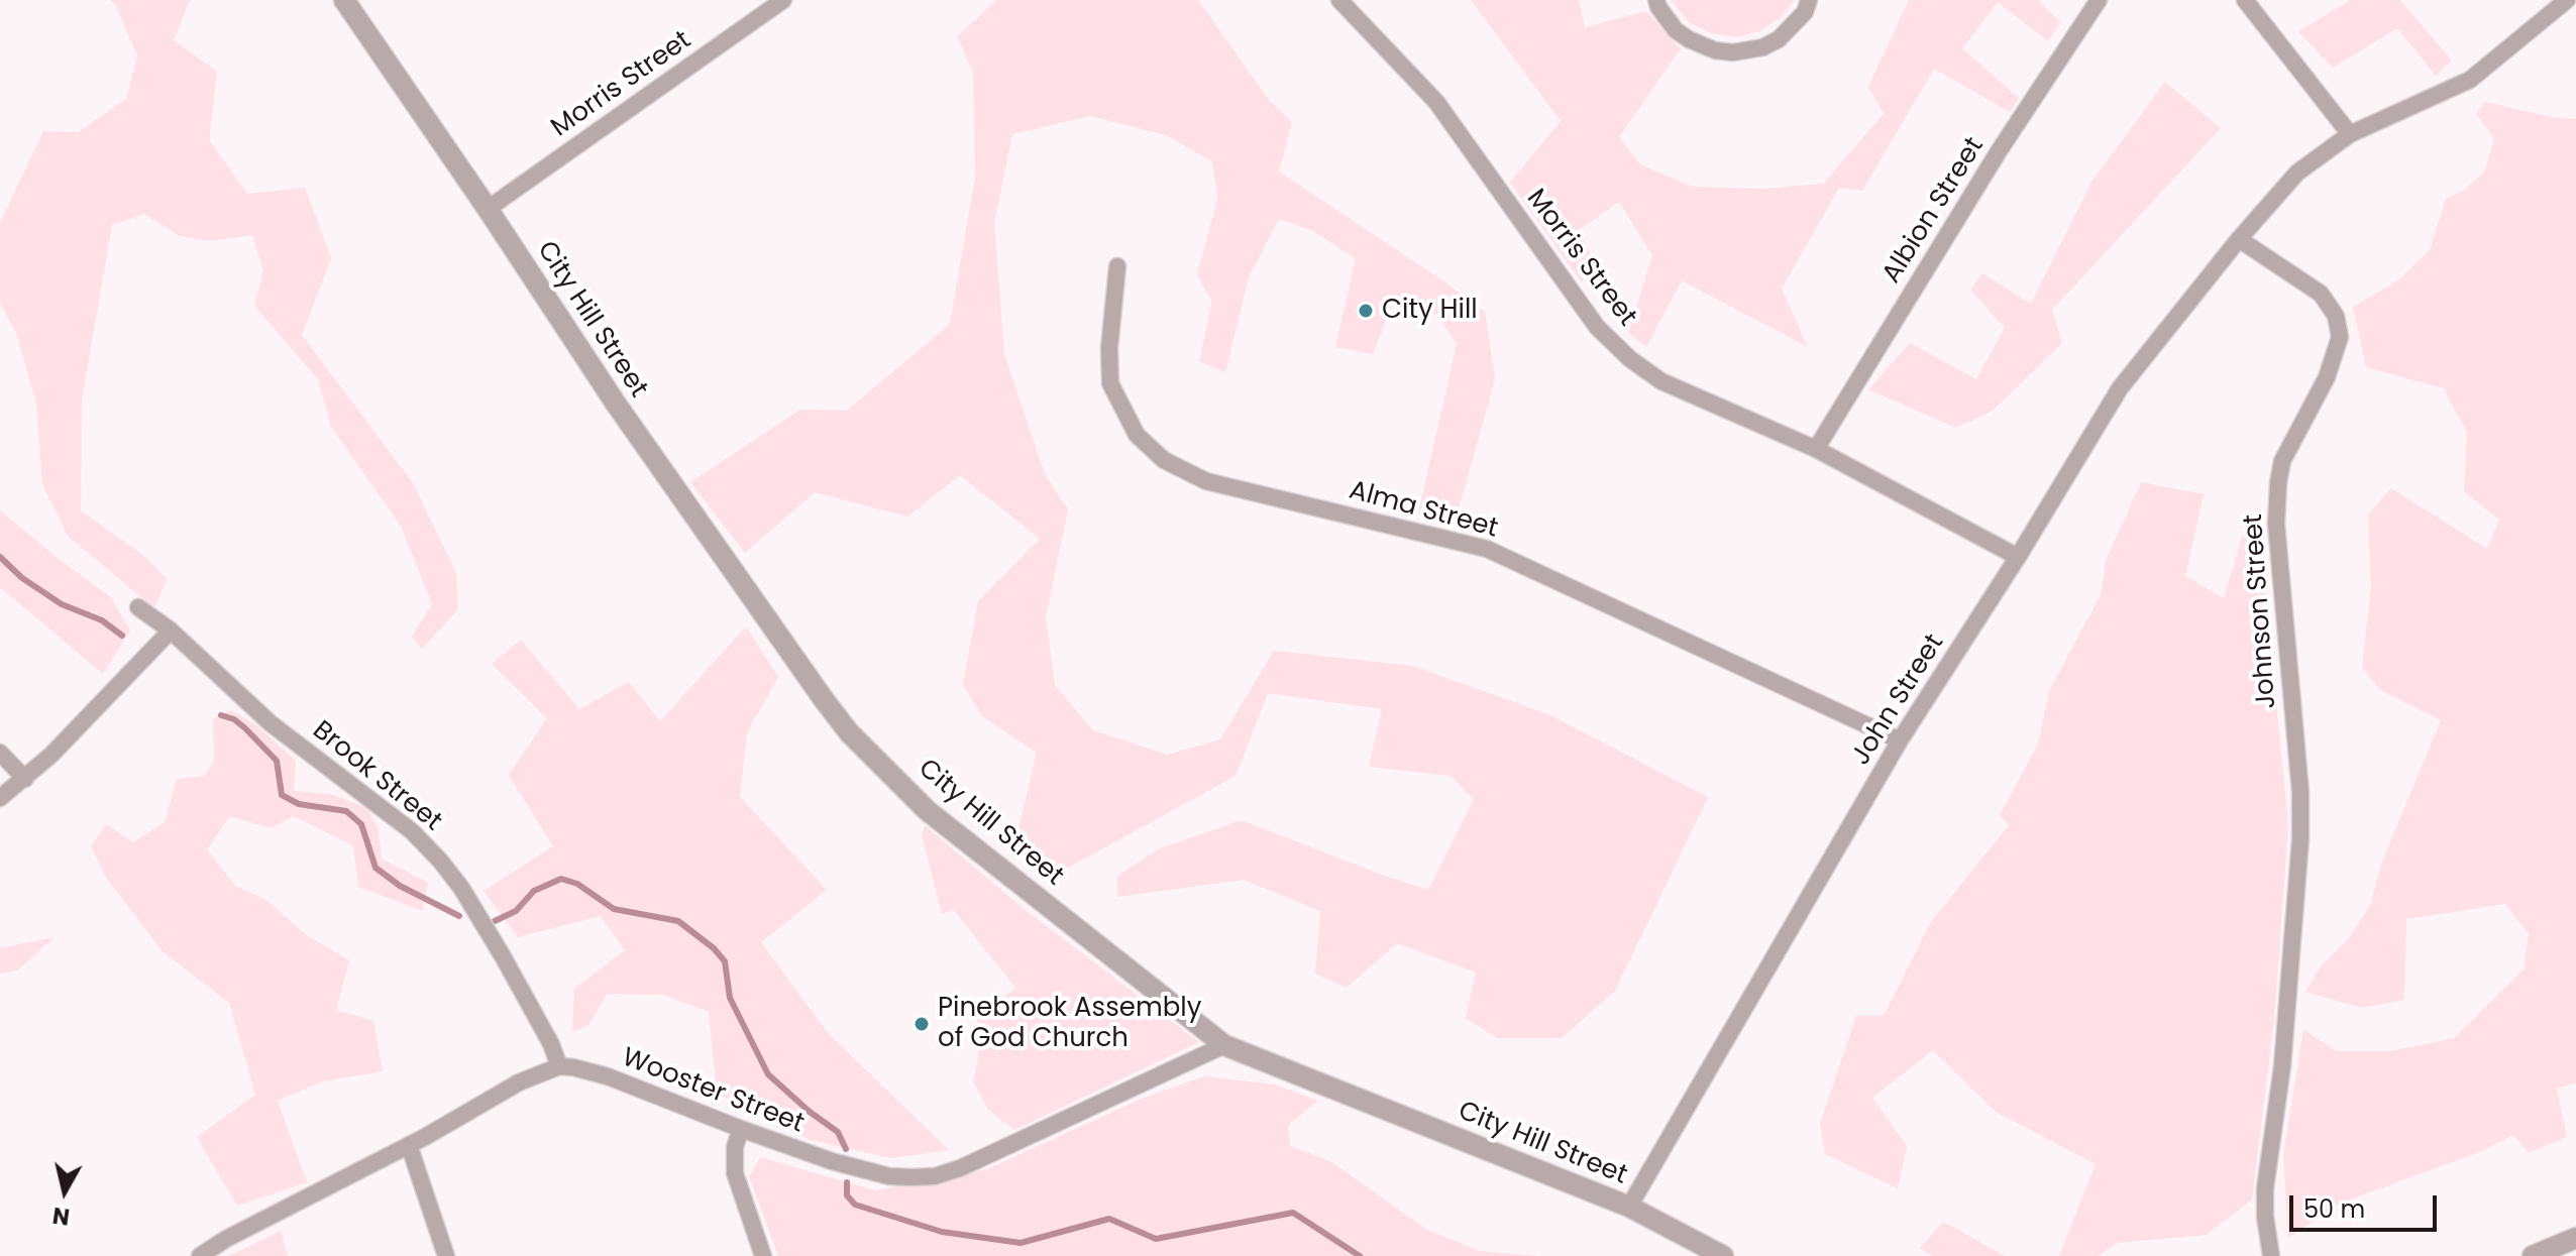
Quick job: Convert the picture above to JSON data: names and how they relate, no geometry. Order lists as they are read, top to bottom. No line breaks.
{"streets":{"street":["Morris Street","Albion Street","City Hill Street","Alma Street","Johnson Street","John Street","Brook Street","Wooster Street"]},"crossings":[["Morris Street","Albion Street"],["Morris Street","City Hill Street"],["Morris Street","John Street"],["City Hill Street","John Street"],["City Hill Street","Wooster Street"],["Alma Street","John Street"],["Johnson Street","John Street"],["Brook Street","Wooster Street"]],"places":["City Hill","Pinebrook Assembly of God Church"],"scale_bar":"50 m","north":"bottom"}
